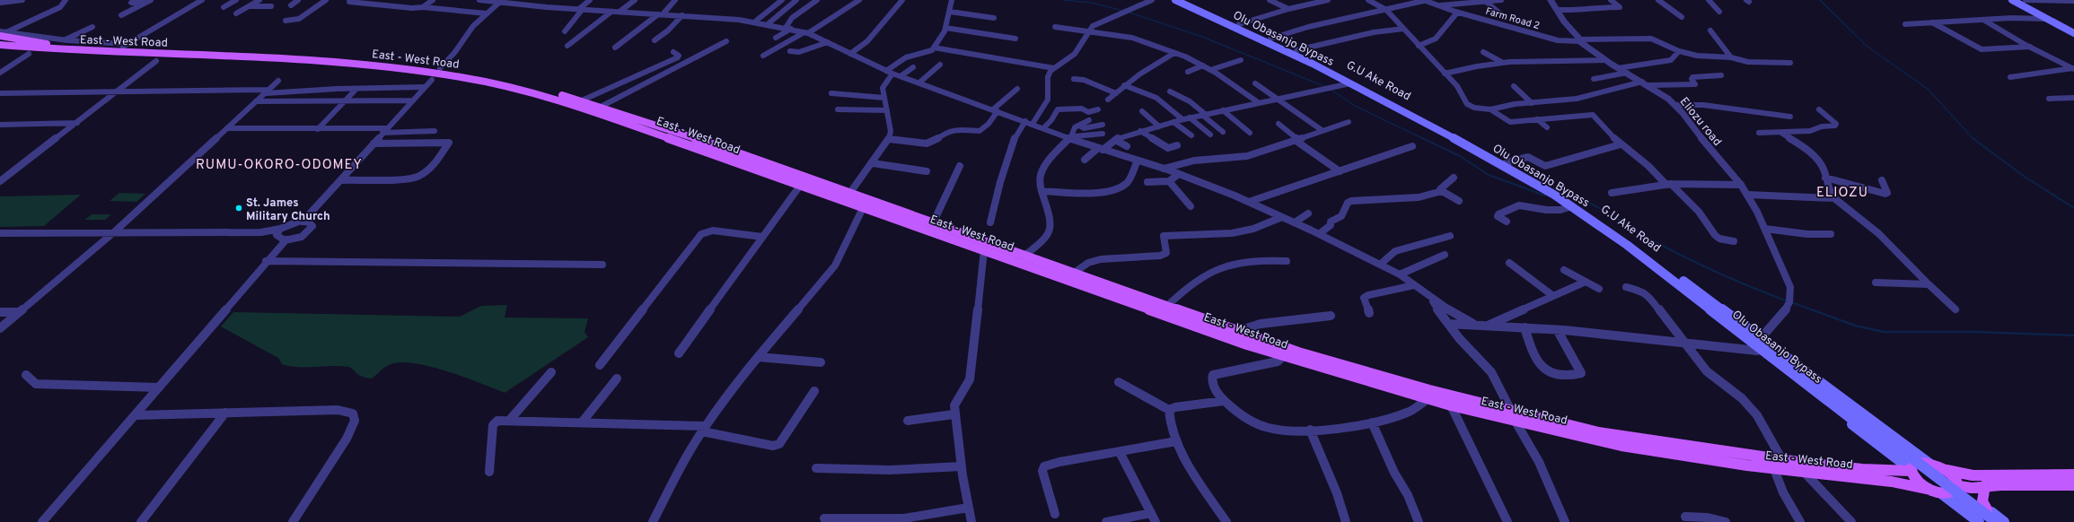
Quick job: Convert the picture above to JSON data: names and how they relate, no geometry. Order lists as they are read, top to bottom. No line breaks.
{"streets":{"main road":["Olu Obasanjo Bypass","East - West Road","G.U Ake Road"],"street":["Farm Road 2","Eliozu road"]},"crossings":[["Farm Road 2","Eliozu road"],["Olu Obasanjo Bypass","G.U Ake Road"]],"districts":["RUMU-OKORO-ODOMEY","ELIOZU"],"places":["St. James Military Church"]}
